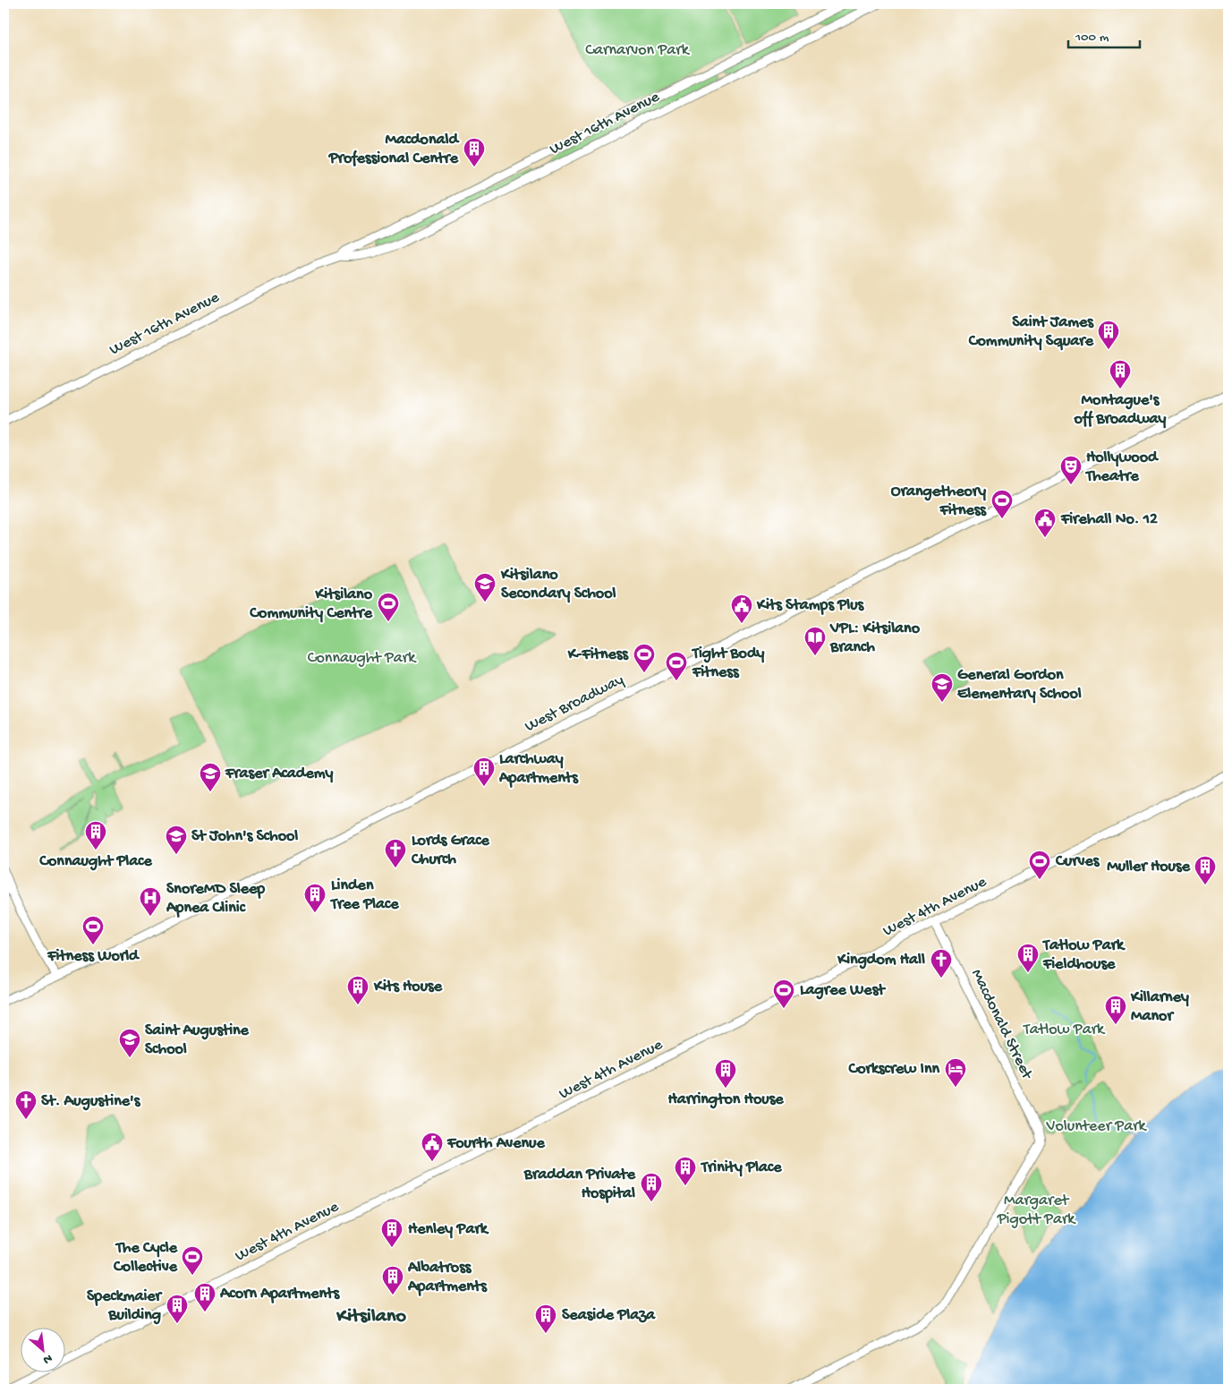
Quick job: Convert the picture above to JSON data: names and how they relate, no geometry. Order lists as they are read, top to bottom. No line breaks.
{"streets":{"main road":["West 16th Avenue","West Broadway","West 4th Avenue","Macdonald Street"]},"crossings":[["West 4th Avenue","Macdonald Street"]],"districts":["Kitsilano"],"parks":["Carnarvon Park","Connaught Park","Tatlow Park","Volunteer Park","Margaret Pigott Park"],"places":{"building":["Macdonald Professional Centre","Saint James Community Square","Montague's off Broadway","Larchway Apartments","Connaught Place","Muller House","Linden Tree Place","Tatlow Park Fieldhouse","Kits House","Killarney Manor","Harrington House","Trinity Place","Braddan Private Hospital","Henley Park","Albatross Apartments","Acorn Apartments","Speckmaier Building","Seaside Plaza"],"theatre":["Hollywood Theatre"],"sports":["Orangetheory Fitness","Kitsilano Community Centre","K-Fitness","Tight Body Fitness","Curves","Fitness World","Lagree West","The Cycle Collective"],"public building":["Firehall No. 12","Kits Stamps Plus","Fourth Avenue"],"school or university":["Kitsilano Secondary School","General Gordon Elementary School","Fraser Academy","St John's School","Saint Augustine School"],"library":["VPL: Kitsilano Branch"],"church":["Lords Grace Church","Kingdom Hall","St. Augustine's"],"hospital":["SnoreMD Sleep Apnea Clinic"],"hotel":["Corkscrew Inn"]},"scale_bar":"100 m","north":"bottom right"}
